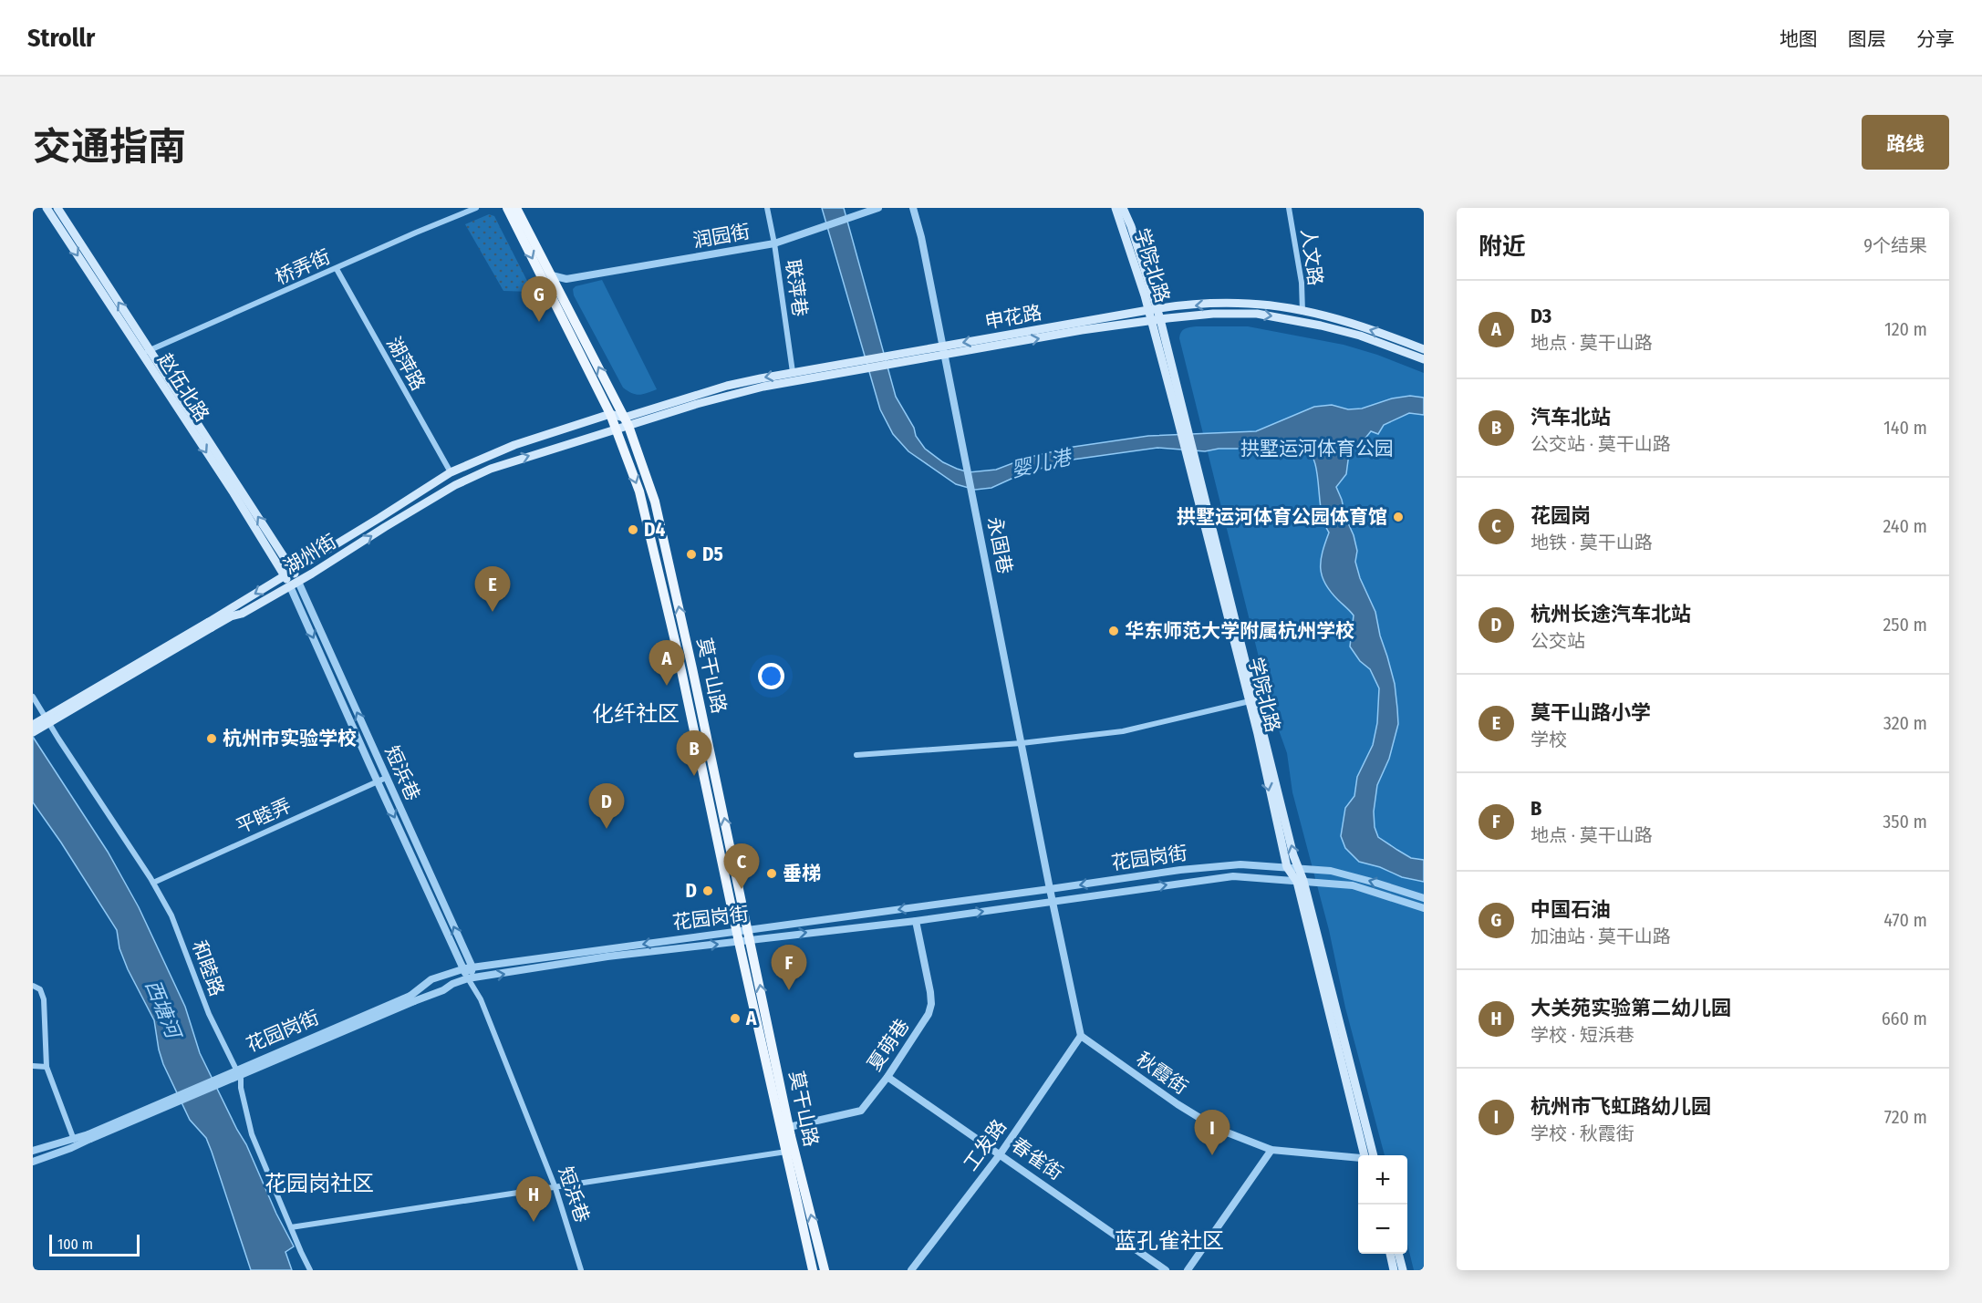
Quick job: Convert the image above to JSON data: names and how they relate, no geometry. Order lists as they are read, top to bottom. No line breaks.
{"streets":{"main road":["学院北路","申花路","赵伍北路","湖州街","莫干山路"],"street":["润园街","人文路","桥弄街","联萍巷","湖萍路","永固巷","短浜巷","平睦弄","花园岗街","和睦路","夏萌巷","秋霞街","工发路","春雀街"]},"crossings":[["润园街","联萍巷"],["润园街","莫干山路"],["人文路","申花路"],["学院北路","申花路"],["学院北路","花园岗街"],["桥弄街","湖萍路"],["桥弄街","赵伍北路"],["联萍巷","申花路"],["申花路","永固巷"],["申花路","湖州街"],["申花路","莫干山路"],["湖萍路","湖州街"],["赵伍北路","湖州街"],["赵伍北路","短浜巷"],["永固巷","花园岗街"],["湖州街","莫干山路"],["湖州街","短浜巷"],["莫干山路","花园岗街"],["莫干山路","夏萌巷"],["短浜巷","平睦弄"],["短浜巷","花园岗街"],["平睦弄","和睦路"],["花园岗街","夏萌巷"],["夏萌巷","春雀街"],["秋霞街","工发路"],["工发路","春雀街"]],"districts":["化纤社区","花园岗社区","蓝孔雀社区"],"water":["婴儿港","西塘河"],"parks":["拱墅运河体育公园"],"places":["拱墅运河体育公园体育馆","D4","D5","华东师范大学附属杭州学校","杭州市实验学校","垂梯","D","A"],"scale_bar":"100 m","page":{"header":"Strollr","nav":["地图","图层","分享"],"title":"交通指南","buttons":"路线","heading":["附近","9个结果"],"pins":["G","E","A","B","D","C","F","I","H"],"list":[{"mark":"A","name":"D3","note":"地点 · 莫干山路","value":"120 m"},{"mark":"B","name":"汽车北站","note":"公交站 · 莫干山路","value":"140 m"},{"mark":"C","name":"花园岗","note":"地铁 · 莫干山路","value":"240 m"},{"mark":"D","name":"杭州长途汽车北站","note":"公交站","value":"250 m"},{"mark":"E","name":"莫干山路小学","note":"学校","value":"320 m"},{"mark":"F","name":"B","note":"地点 · 莫干山路","value":"350 m"},{"mark":"G","name":"中国石油","note":"加油站 · 莫干山路","value":"470 m"},{"mark":"H","name":"大关苑实验第二幼儿园","note":"学校 · 短浜巷","value":"660 m"},{"mark":"I","name":"杭州市飞虹路幼儿园","note":"学校 · 秋霞街","value":"720 m"}],"map_buttons":["+","−"],"scale":"100 m"}}
